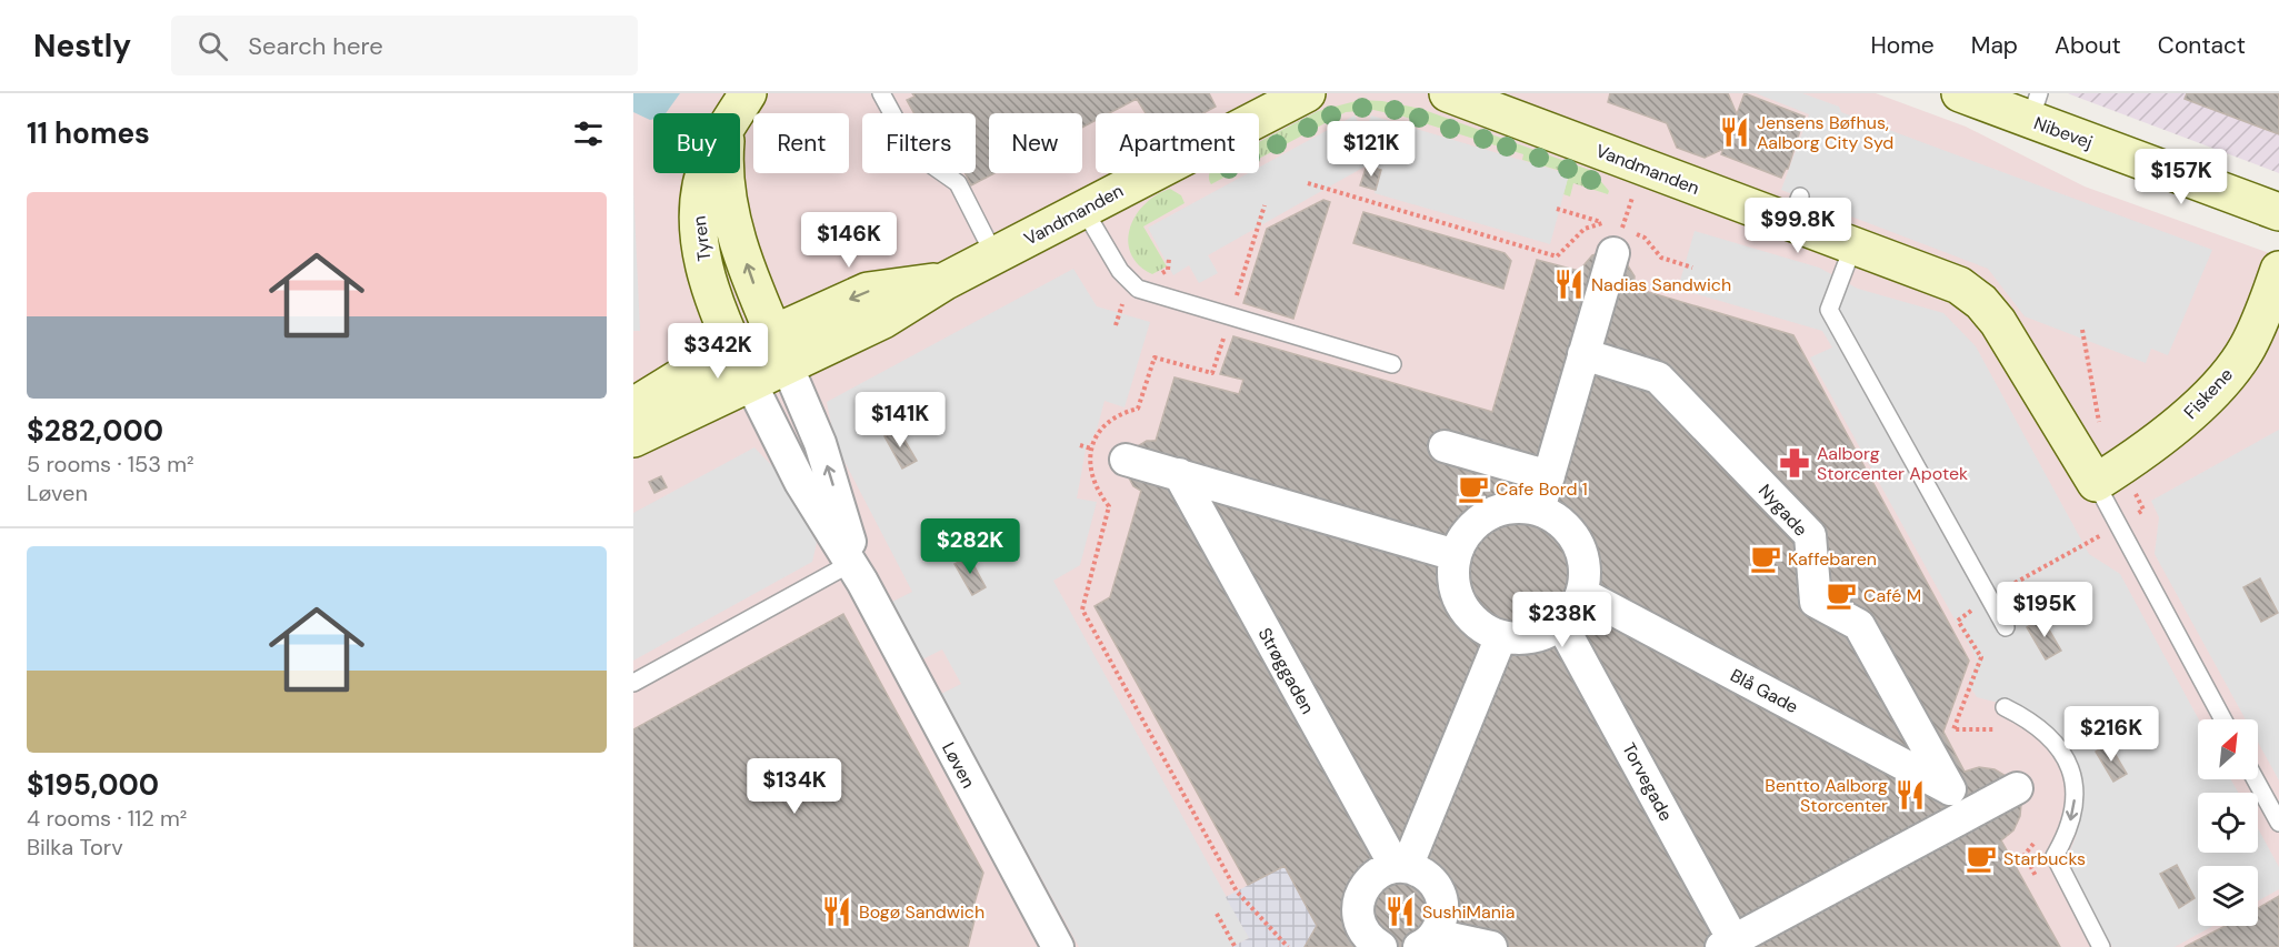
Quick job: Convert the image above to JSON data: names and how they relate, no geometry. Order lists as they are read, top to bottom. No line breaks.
{"streets":{"street":["Nibevej","Vandmanden","Tyren","Fiskene","Nygade","Strøggaden","Blå Gade","Løven","Torvegade"]},"crossings":[["Vandmanden","Tyren"],["Vandmanden","Fiskene"],["Vandmanden","Løven"],["Tyren","Løven"],["Nygade","Blå Gade"],["Blå Gade","Torvegade"]],"places":{"restaurant":["Jensens Bøfhus, Aalborg City Syd","Nadias Sandwich","Bentto Aalborg Storcenter","Bogø Sandwich","SushiMania"],"pharmacy":["Aalborg Storcenter Apotek"],"cafe":["Cafe Bord 1","Kaffebaren","Café M","Starbucks"]},"north":"top right","page":{"header":"Nestly","search":"Search here","nav":["Home","Map","About","Contact"],"heading":"11 homes","chip":["Buy","Rent","Filters","New","Apartment"],"price":["$121K","$157K","$99.8K","$146K","$342K","$141K","$282K","$195K","$238K","$216K","$134K"],"list":[{"name":"$282,000","note":"5 rooms · 153 m² · Løven"},{"name":"$195,000","note":"4 rooms · 112 m² · Bilka Torv"}]}}
